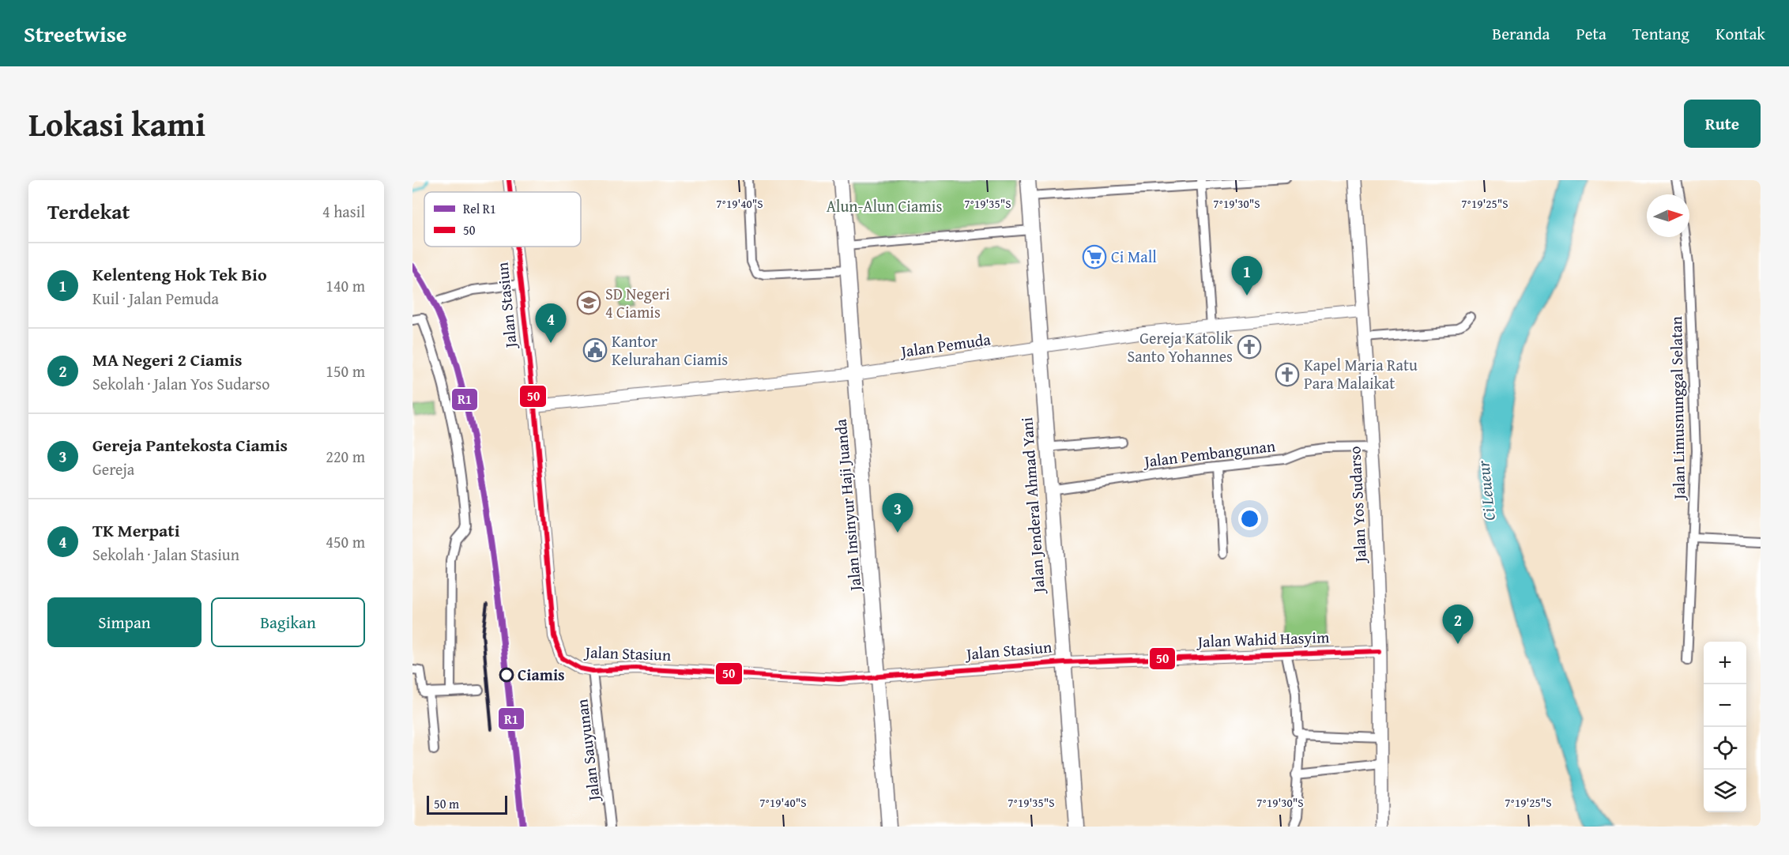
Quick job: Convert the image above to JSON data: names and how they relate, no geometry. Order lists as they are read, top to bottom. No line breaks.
{"streets":{"highway":["Jalan Insinyur Haji Juanda","Jalan Jenderal Ahmad Yani"],"main road":["Jalan Yos Sudarso"],"street":["Jalan Stasiun","Jalan Pemuda","Jalan Limusnunggal Selatan","Jalan Pembangunan","Jalan Wahid Hasyim","Jalan Sauyunan"]},"crossings":[["Jalan Stasiun","Jalan Pemuda"],["Jalan Stasiun","Jalan Insinyur Haji Juanda"],["Jalan Stasiun","Jalan Jenderal Ahmad Yani"],["Jalan Stasiun","Jalan Wahid Hasyim"],["Jalan Stasiun","Jalan Sauyunan"],["Jalan Pemuda","Jalan Yos Sudarso"],["Jalan Pemuda","Jalan Insinyur Haji Juanda"],["Jalan Pemuda","Jalan Jenderal Ahmad Yani"],["Jalan Pembangunan","Jalan Yos Sudarso"],["Jalan Pembangunan","Jalan Jenderal Ahmad Yani"],["Jalan Yos Sudarso","Jalan Wahid Hasyim"],["Jalan Jenderal Ahmad Yani","Jalan Wahid Hasyim"]],"water":["Ci Leueur"],"parks":["Alun-Alun Ciamis"],"places":{"supermarket":["Ci Mall"],"school or university":["SD Negeri 4 Ciamis"],"church":["Gereja Katolik Santo Yohannes","Kapel Maria Ratu Para Malaikat"],"public building":["Kantor Kelurahan Ciamis"],"other":["Ciamis"]},"lines":["transit line 50","rail line R1"],"legend":["Rel R1","50"],"scale_bar":"50 m","north":"right","page":{"header":"Streetwise","nav":["Beranda","Peta","Tentang","Kontak"],"title":"Lokasi kami","buttons":["Rute",["Simpan","Bagikan"]],"heading":["Terdekat","4 hasil"],"list":[{"mark":"1","name":"Kelenteng Hok Tek Bio","note":"Kuil · Jalan Pemuda","value":"140 m"},{"mark":"2","name":"MA Negeri 2 Ciamis","note":"Sekolah · Jalan Yos Sudarso","value":"150 m"},{"mark":"3","name":"Gereja Pantekosta Ciamis","note":"Gereja","value":"220 m"},{"mark":"4","name":"TK Merpati","note":"Sekolah · Jalan Stasiun","value":"450 m"}],"pins":["1","4","3","2"],"map_buttons":["+","−"],"scale":"50 m"},"coordinates":["7°19'40\"S","7°19'35\"S","7°19'30\"S","7°19'25\"S"]}
